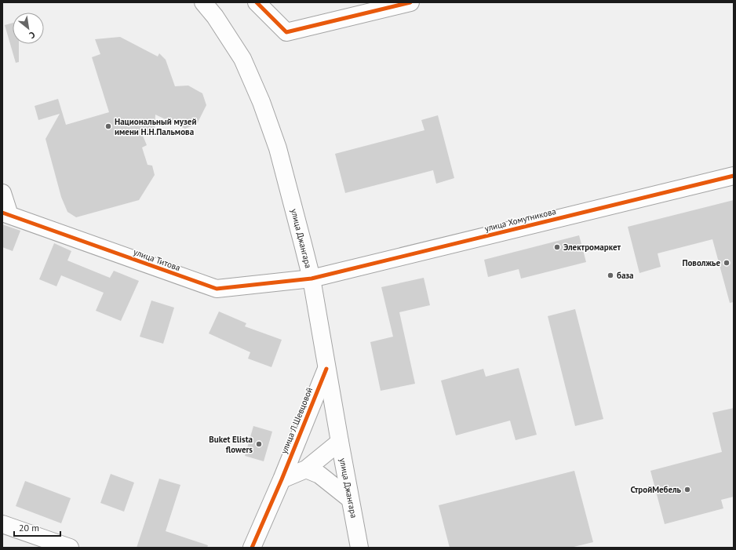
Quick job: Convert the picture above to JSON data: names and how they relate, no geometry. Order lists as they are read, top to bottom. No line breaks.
{"streets":{"street":["улица Хомутникова","улица Джангара","улица Титова","улица Л.Шевцовой"]},"crossings":[["улица Хомутникова","улица Джангара"],["улица Хомутникова","улица Титова"],["улица Джангара","улица Титова"],["улица Джангара","улица Л.Шевцовой"]],"places":["Национальный музей имени Н.Н.Пальмова","Электромаркет","Поволжье","база","Buket Elista flowers","СтройМебель"],"scale_bar":"20 m","north":"bottom right"}
